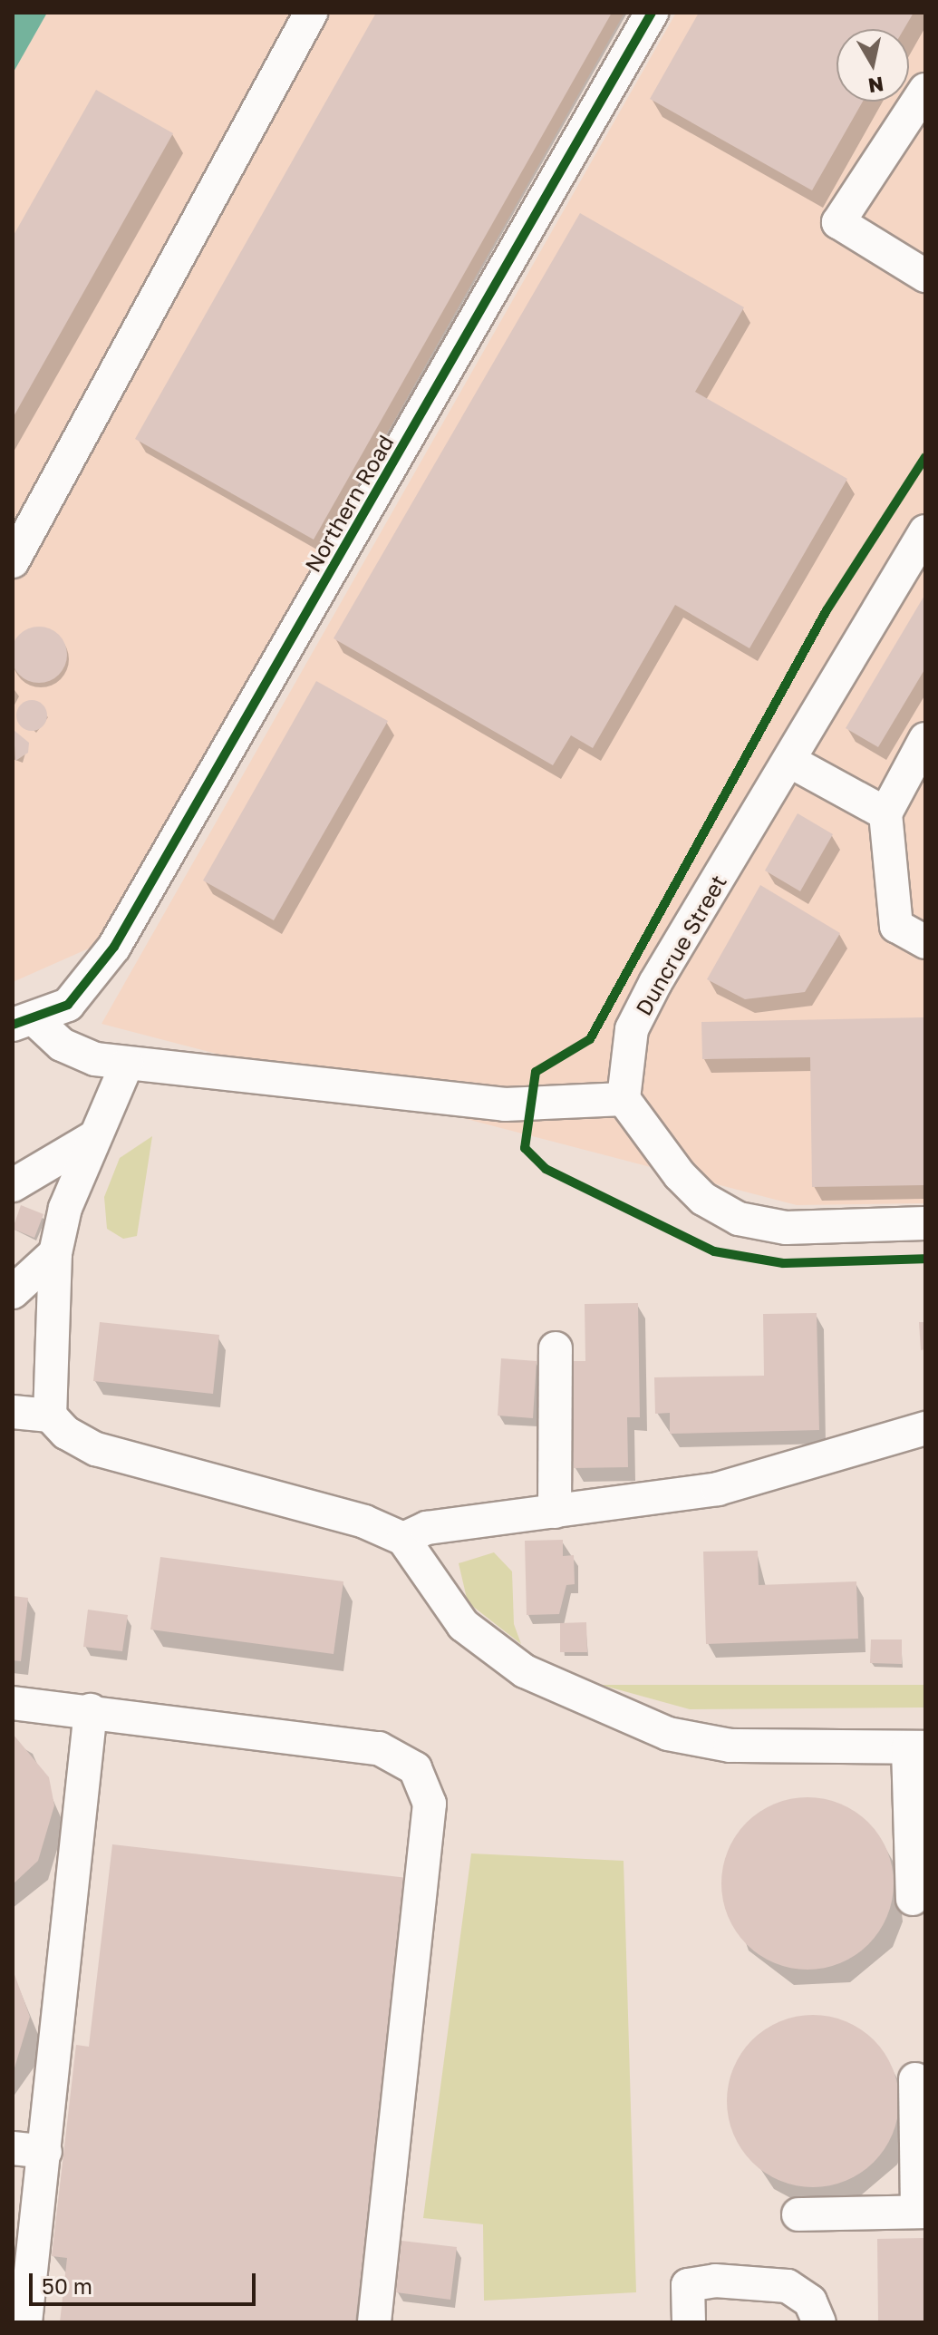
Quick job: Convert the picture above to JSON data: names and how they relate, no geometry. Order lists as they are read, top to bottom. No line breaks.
{"streets":{"street":["Northern Road","Duncrue Street"]},"scale_bar":"50 m","north":"bottom"}
